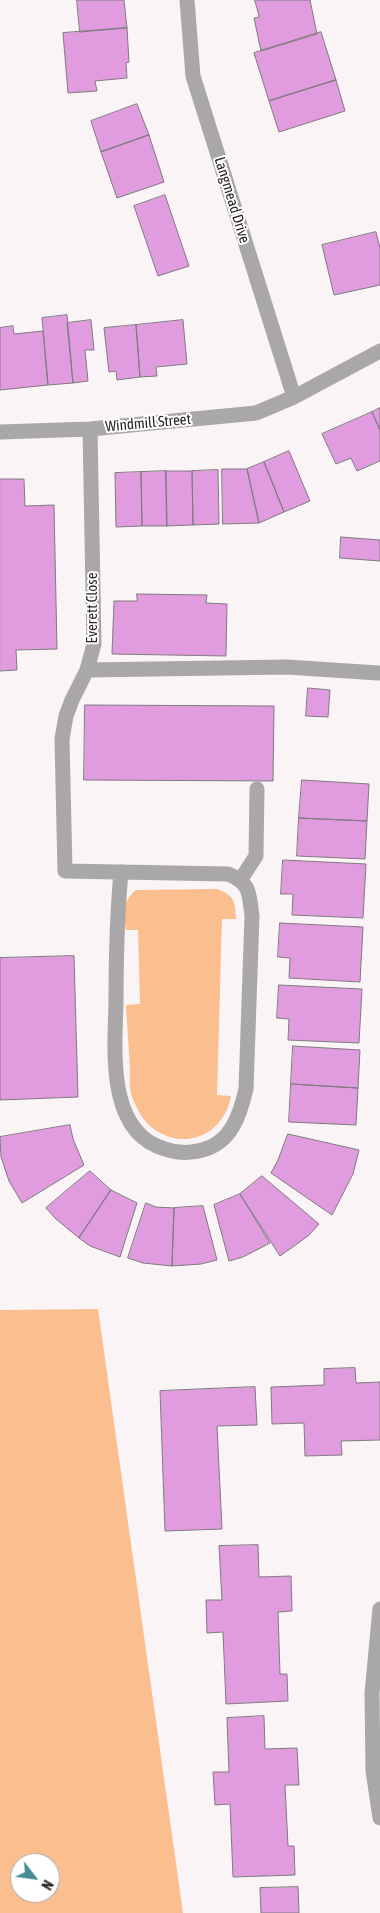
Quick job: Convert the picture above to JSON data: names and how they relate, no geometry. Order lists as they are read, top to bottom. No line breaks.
{"streets":{"street":["Langmead Drive","Windmill Street","Everett Close"]},"crossings":[["Langmead Drive","Windmill Street"],["Windmill Street","Everett Close"]],"north":"bottom right"}
